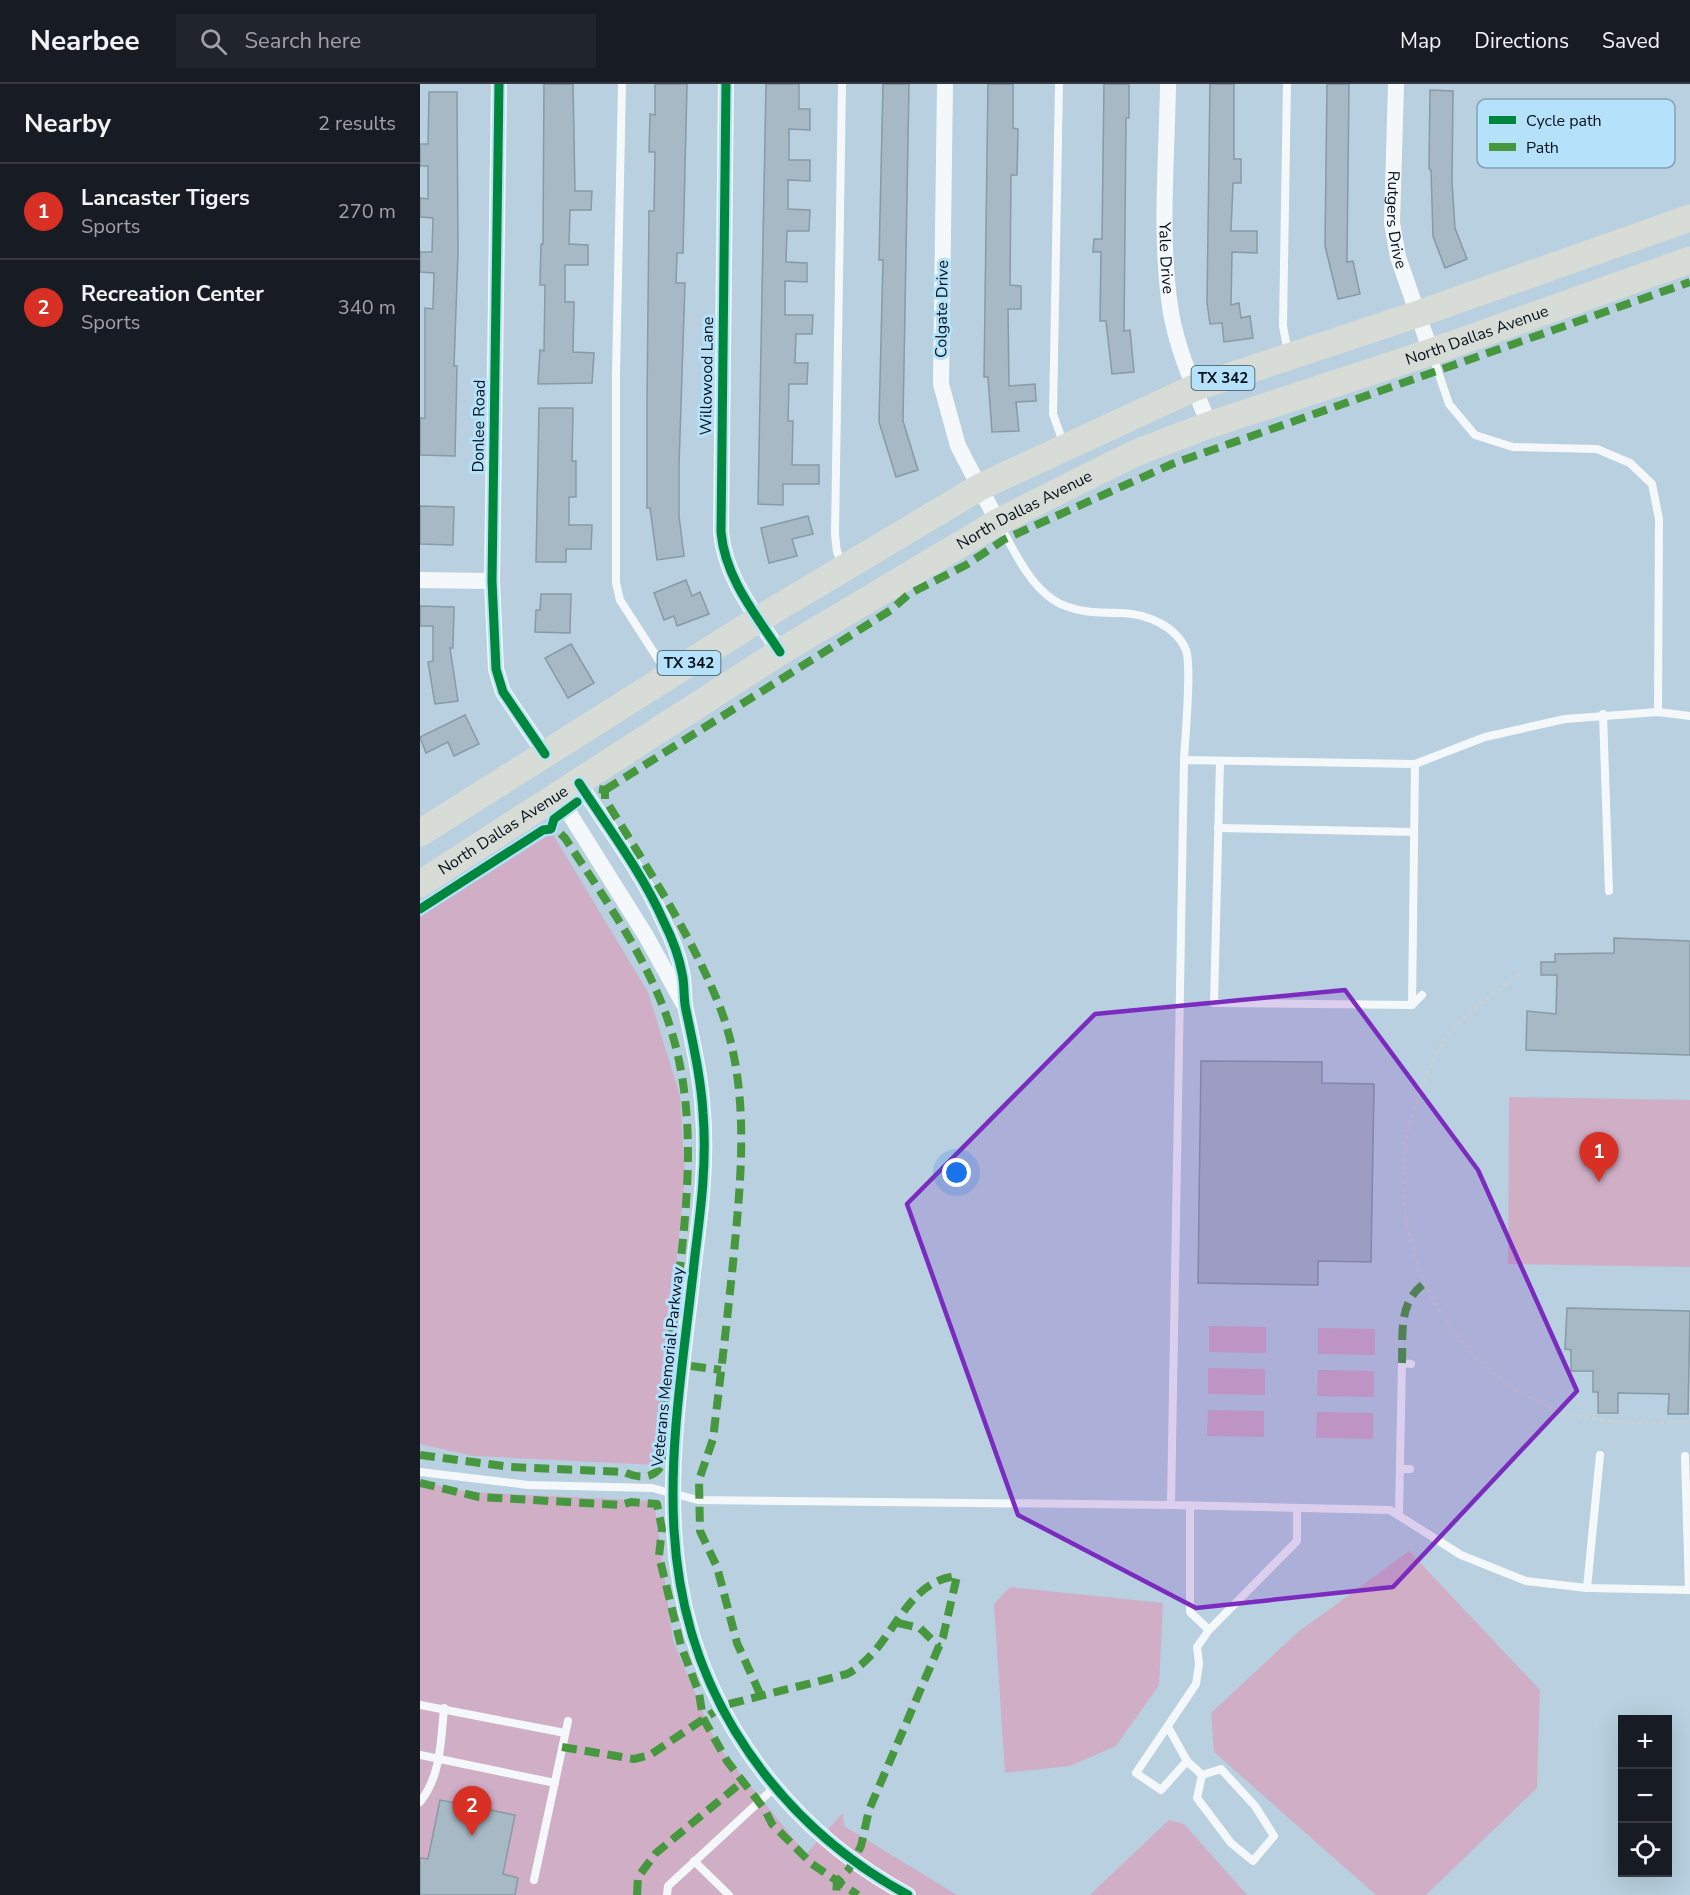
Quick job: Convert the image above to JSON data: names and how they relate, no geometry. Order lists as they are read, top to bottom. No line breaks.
{"streets":{"main road":["North Dallas Avenue","TX 342"],"street":["Rutgers Drive","Yale Drive","Colgate Drive","Willowood Lane","Donlee Road","Veterans Memorial Parkway"]},"crossings":[["Rutgers Drive","North Dallas Avenue"],["Rutgers Drive","TX 342"],["Yale Drive","North Dallas Avenue"],["Yale Drive","TX 342"],["Colgate Drive","North Dallas Avenue"],["Colgate Drive","TX 342"],["North Dallas Avenue","Willowood Lane"],["North Dallas Avenue","Veterans Memorial Parkway"],["Willowood Lane","TX 342"],["TX 342","Donlee Road"]],"legend":["Cycle path","Path"],"page":{"header":"Nearbee","search":"Search here","nav":["Map","Directions","Saved"],"heading":["Nearby","2 results"],"list":[{"mark":"1","name":"Lancaster Tigers","note":"Sports","value":"270 m"},{"mark":"2","name":"Recreation Center","note":"Sports","value":"340 m"}],"pins":["1","2"],"map_buttons":["+","−"]}}
